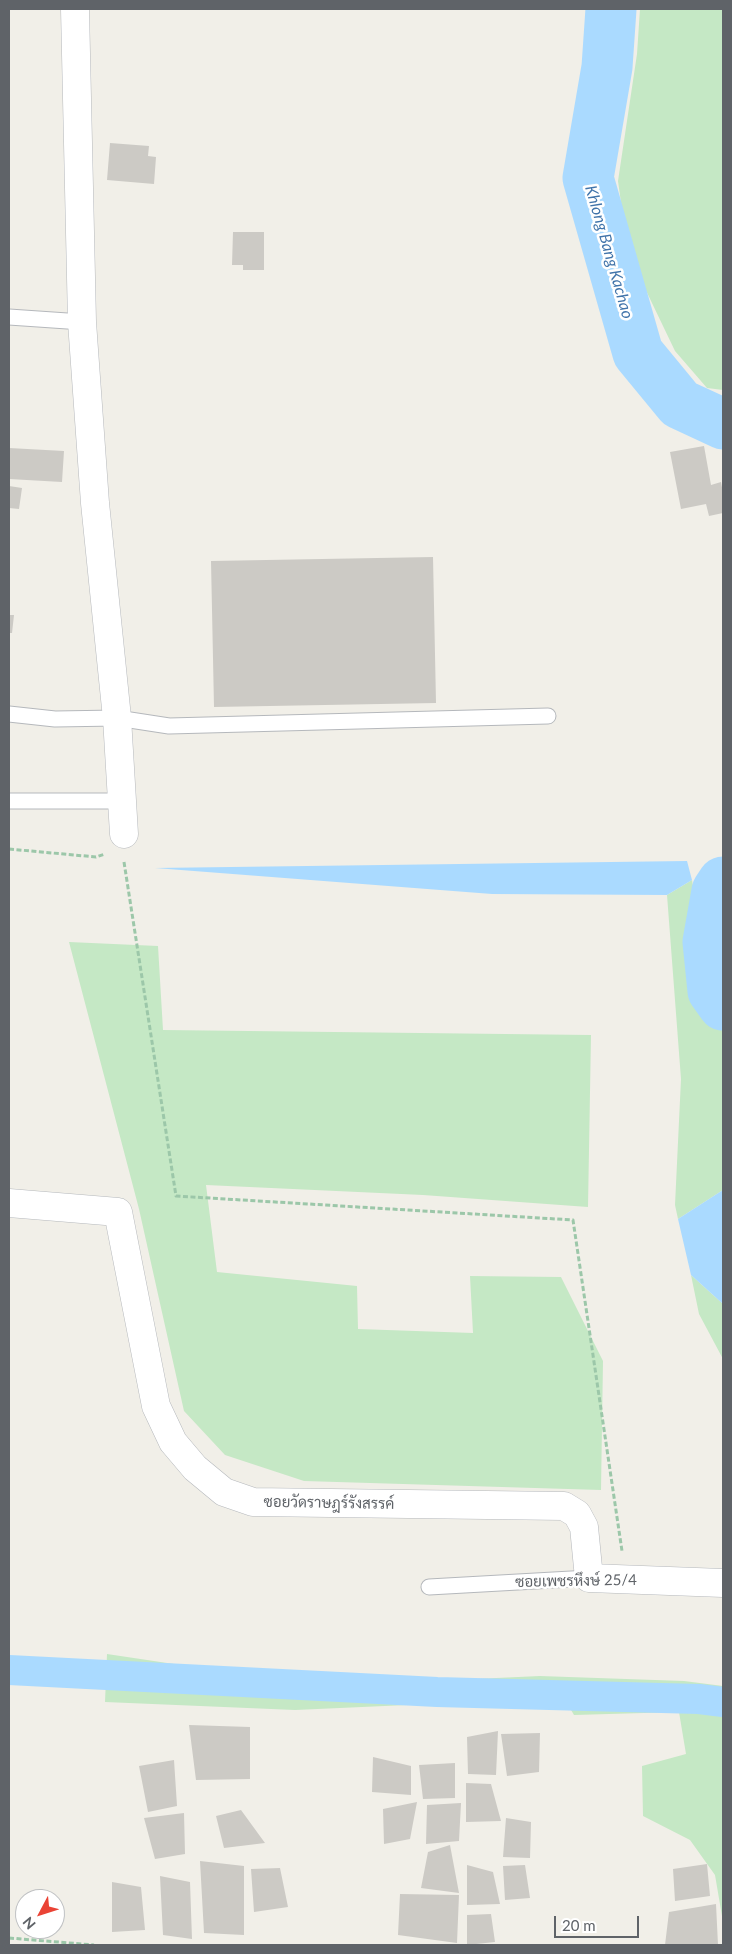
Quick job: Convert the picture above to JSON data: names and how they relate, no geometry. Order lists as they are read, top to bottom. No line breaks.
{"streets":{"street":["ซอยวัดราษฎร์รังสรรค์","ซอยเพชรหึงษ์ 25/4"]},"crossings":[["ซอยวัดราษฎร์รังสรรค์","ซอยเพชรหึงษ์ 25/4"]],"water":["Khlong Bang Kachao"],"scale_bar":"20 m","north":"bottom left"}
